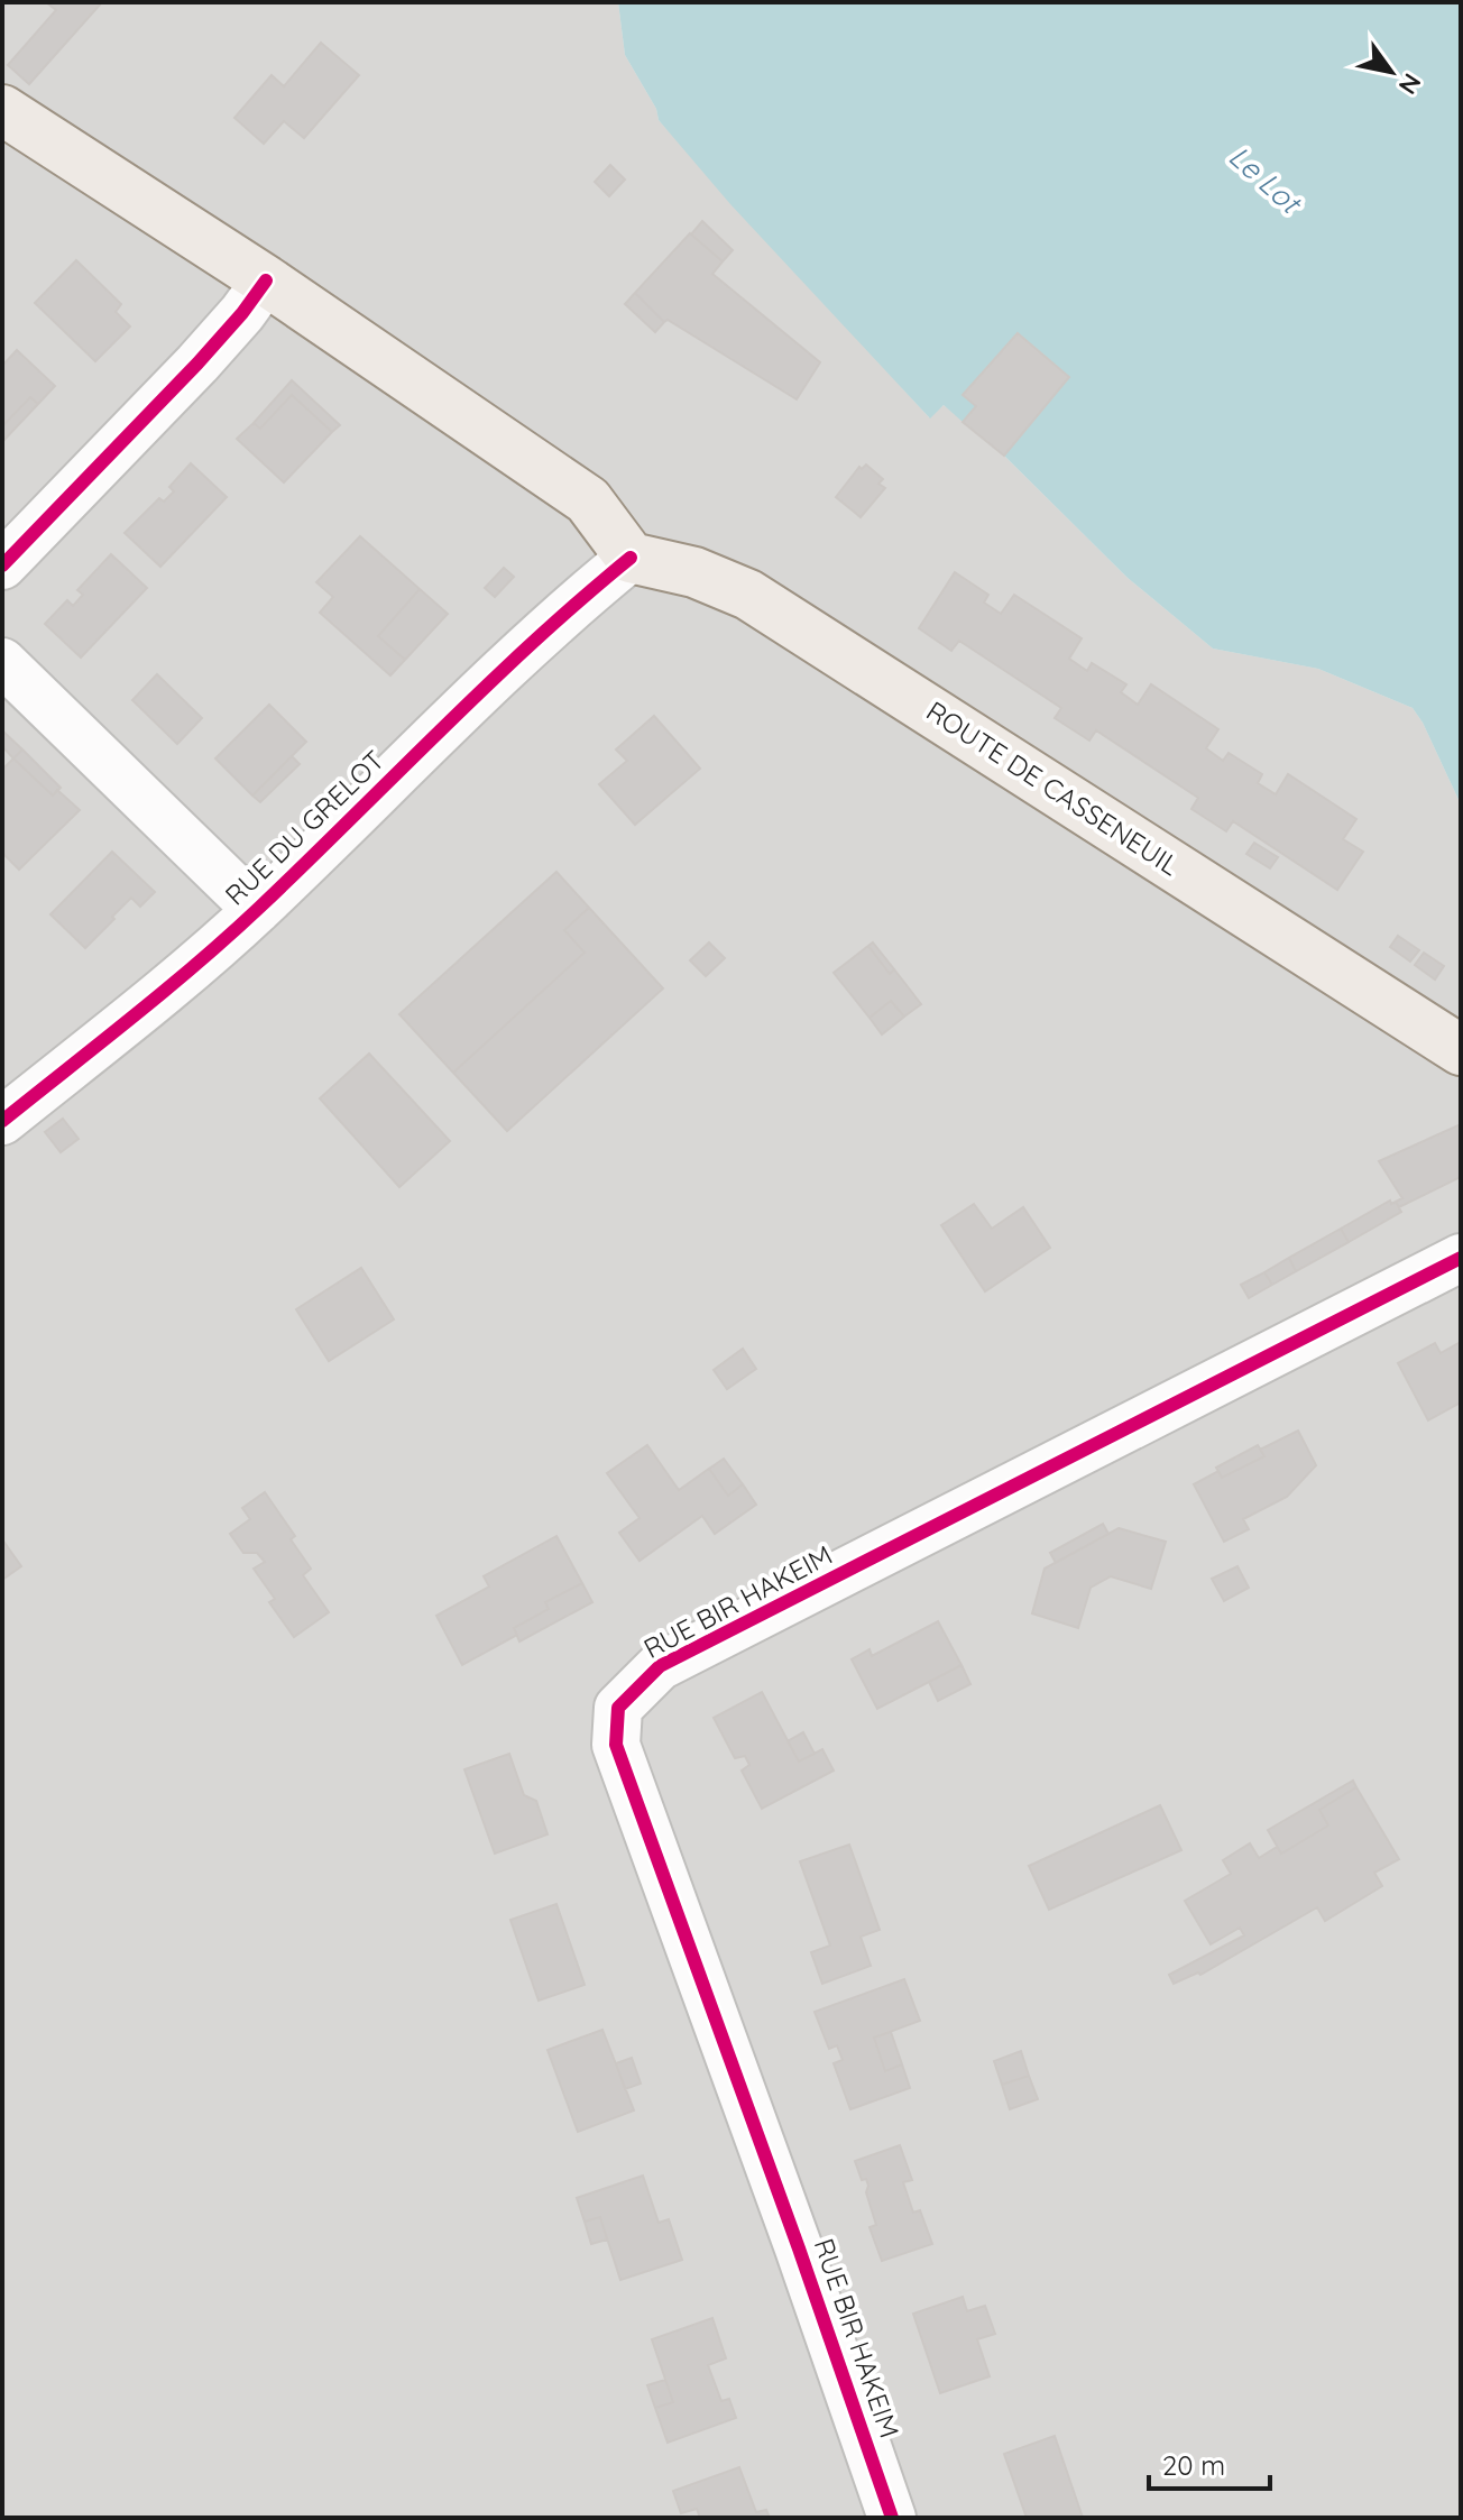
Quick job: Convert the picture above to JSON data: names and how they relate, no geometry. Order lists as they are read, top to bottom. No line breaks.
{"streets":{"main road":["ROUTE DE CASSENEUIL"],"street":["RUE DU GRELOT","RUE BIR HAKEIM"]},"crossings":[["ROUTE DE CASSENEUIL","RUE DU GRELOT"]],"water":["Le Lot"],"scale_bar":"20 m","north":"bottom right"}
